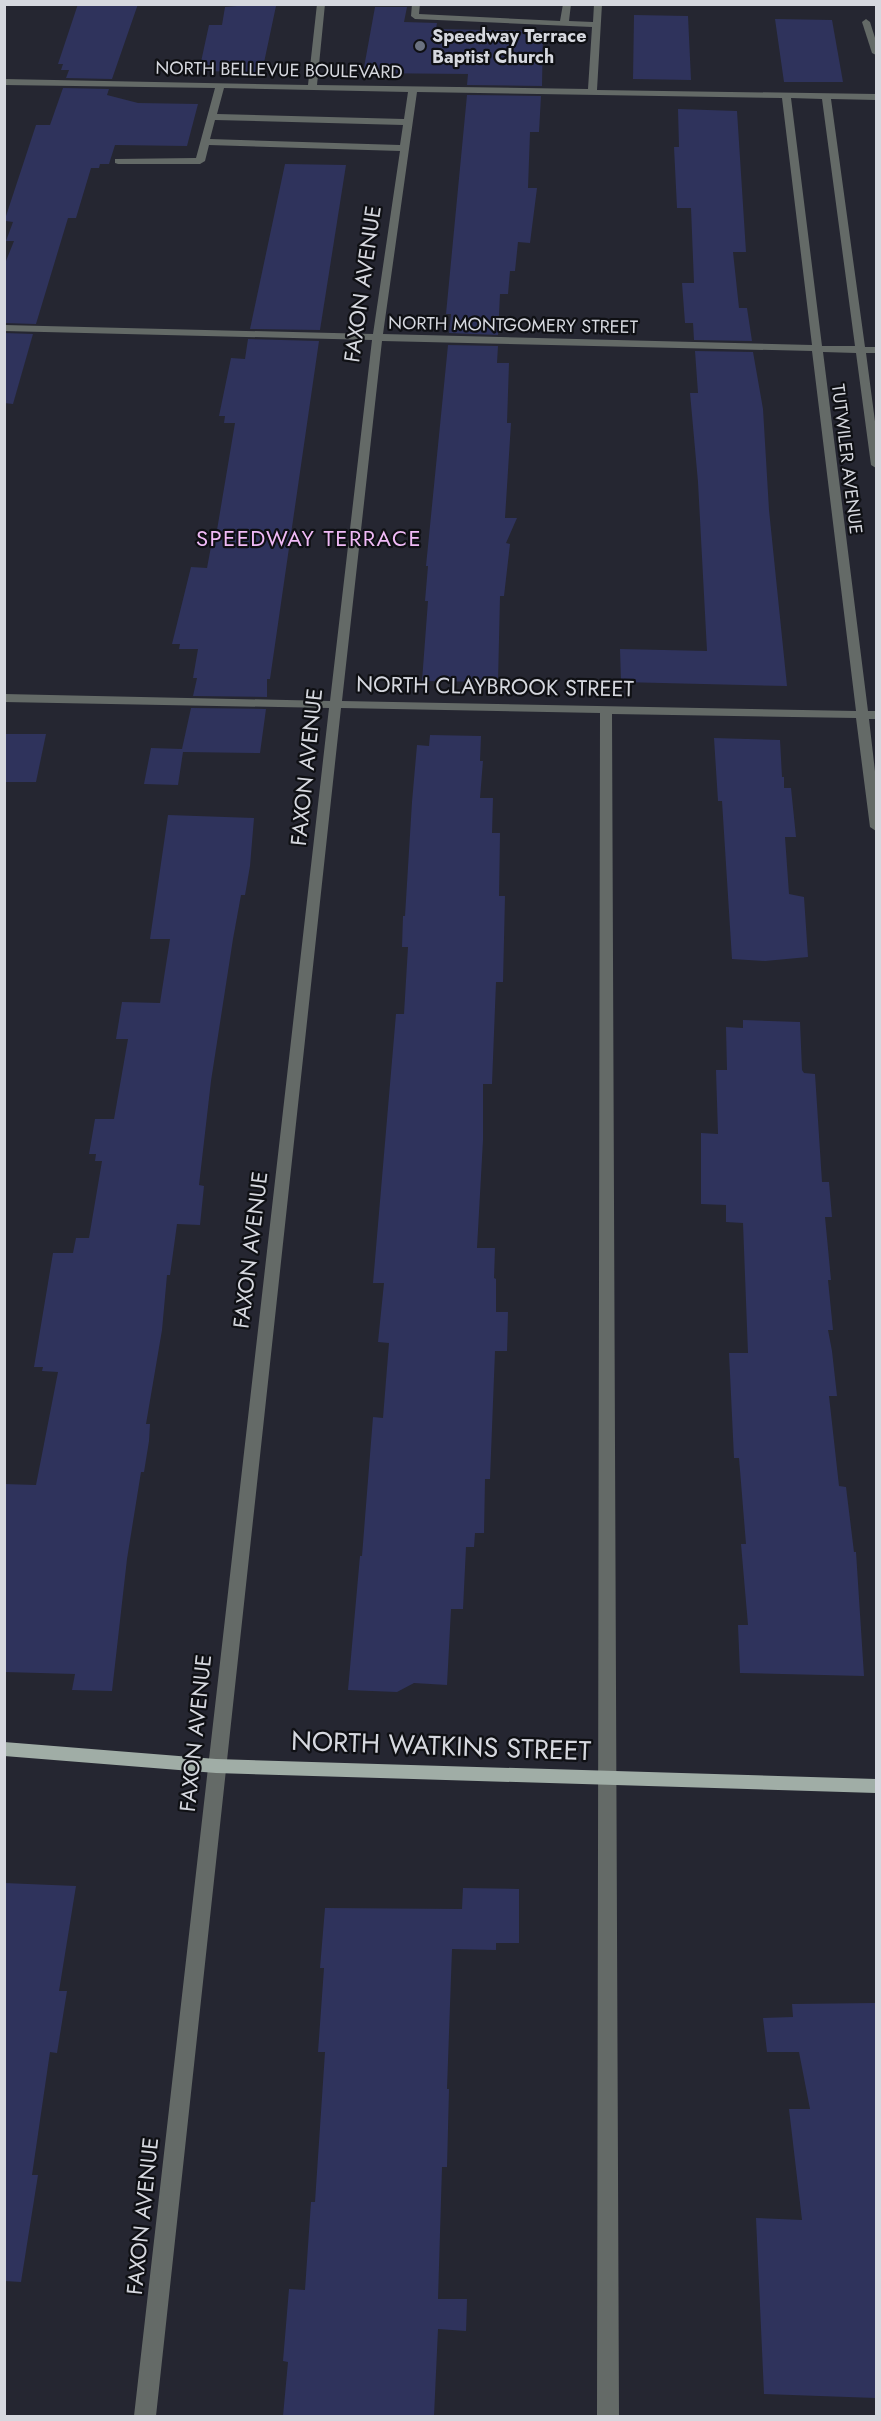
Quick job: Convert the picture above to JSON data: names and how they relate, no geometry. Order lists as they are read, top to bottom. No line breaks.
{"streets":{"main road":["NORTH WATKINS STREET"],"street":["NORTH BELLEVUE BOULEVARD","FAXON AVENUE","NORTH MONTGOMERY STREET","TUTWILER AVENUE","NORTH CLAYBROOK STREET"]},"crossings":[["NORTH BELLEVUE BOULEVARD","FAXON AVENUE"],["NORTH BELLEVUE BOULEVARD","TUTWILER AVENUE"],["FAXON AVENUE","NORTH MONTGOMERY STREET"],["FAXON AVENUE","NORTH CLAYBROOK STREET"],["FAXON AVENUE","NORTH WATKINS STREET"],["NORTH MONTGOMERY STREET","TUTWILER AVENUE"],["TUTWILER AVENUE","NORTH CLAYBROOK STREET"]],"districts":["SPEEDWAY TERRACE"],"places":["Speedway Terrace Baptist Church"]}
